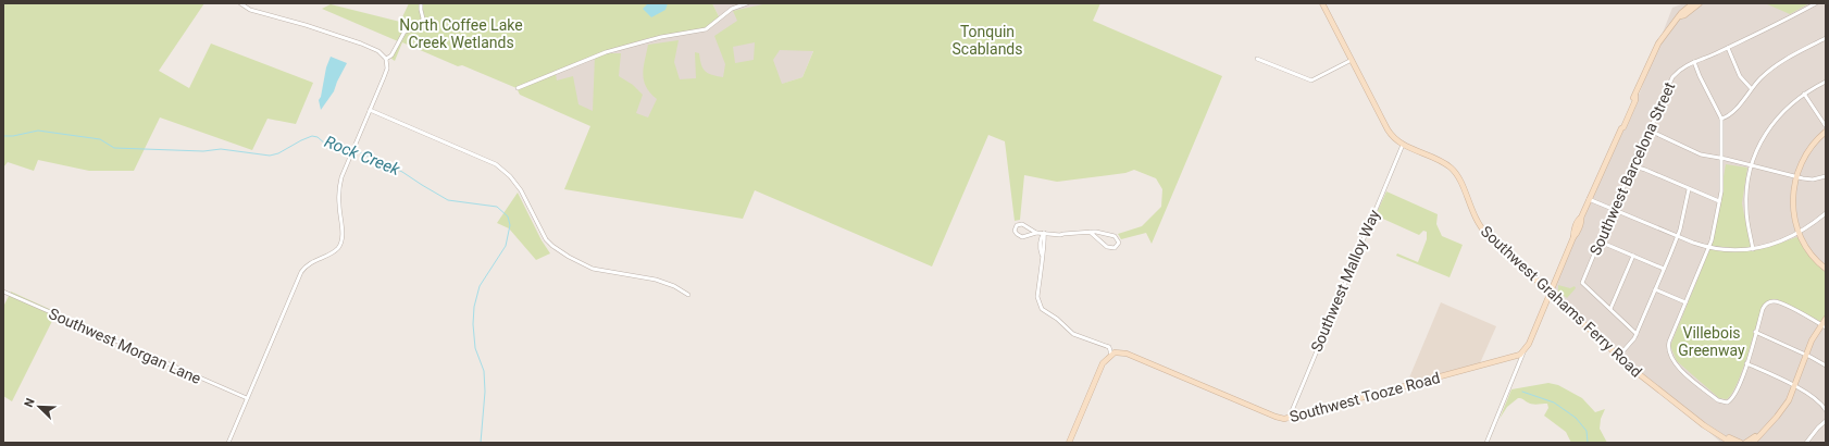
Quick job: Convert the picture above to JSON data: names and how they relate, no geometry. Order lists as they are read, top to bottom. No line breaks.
{"streets":{"main road":["Southwest Grahams Ferry Road","Southwest Tooze Road"],"street":["Southwest Barcelona Street","Southwest Malloy Way","Southwest Morgan Lane"]},"crossings":[["Southwest Malloy Way","Southwest Grahams Ferry Road"],["Southwest Malloy Way","Southwest Tooze Road"]],"water":["Rock Creek"],"parks":["North Coffee Lake Creek Wetlands","Tonquin Scablands","Villebois Greenway"],"north":"top left"}
